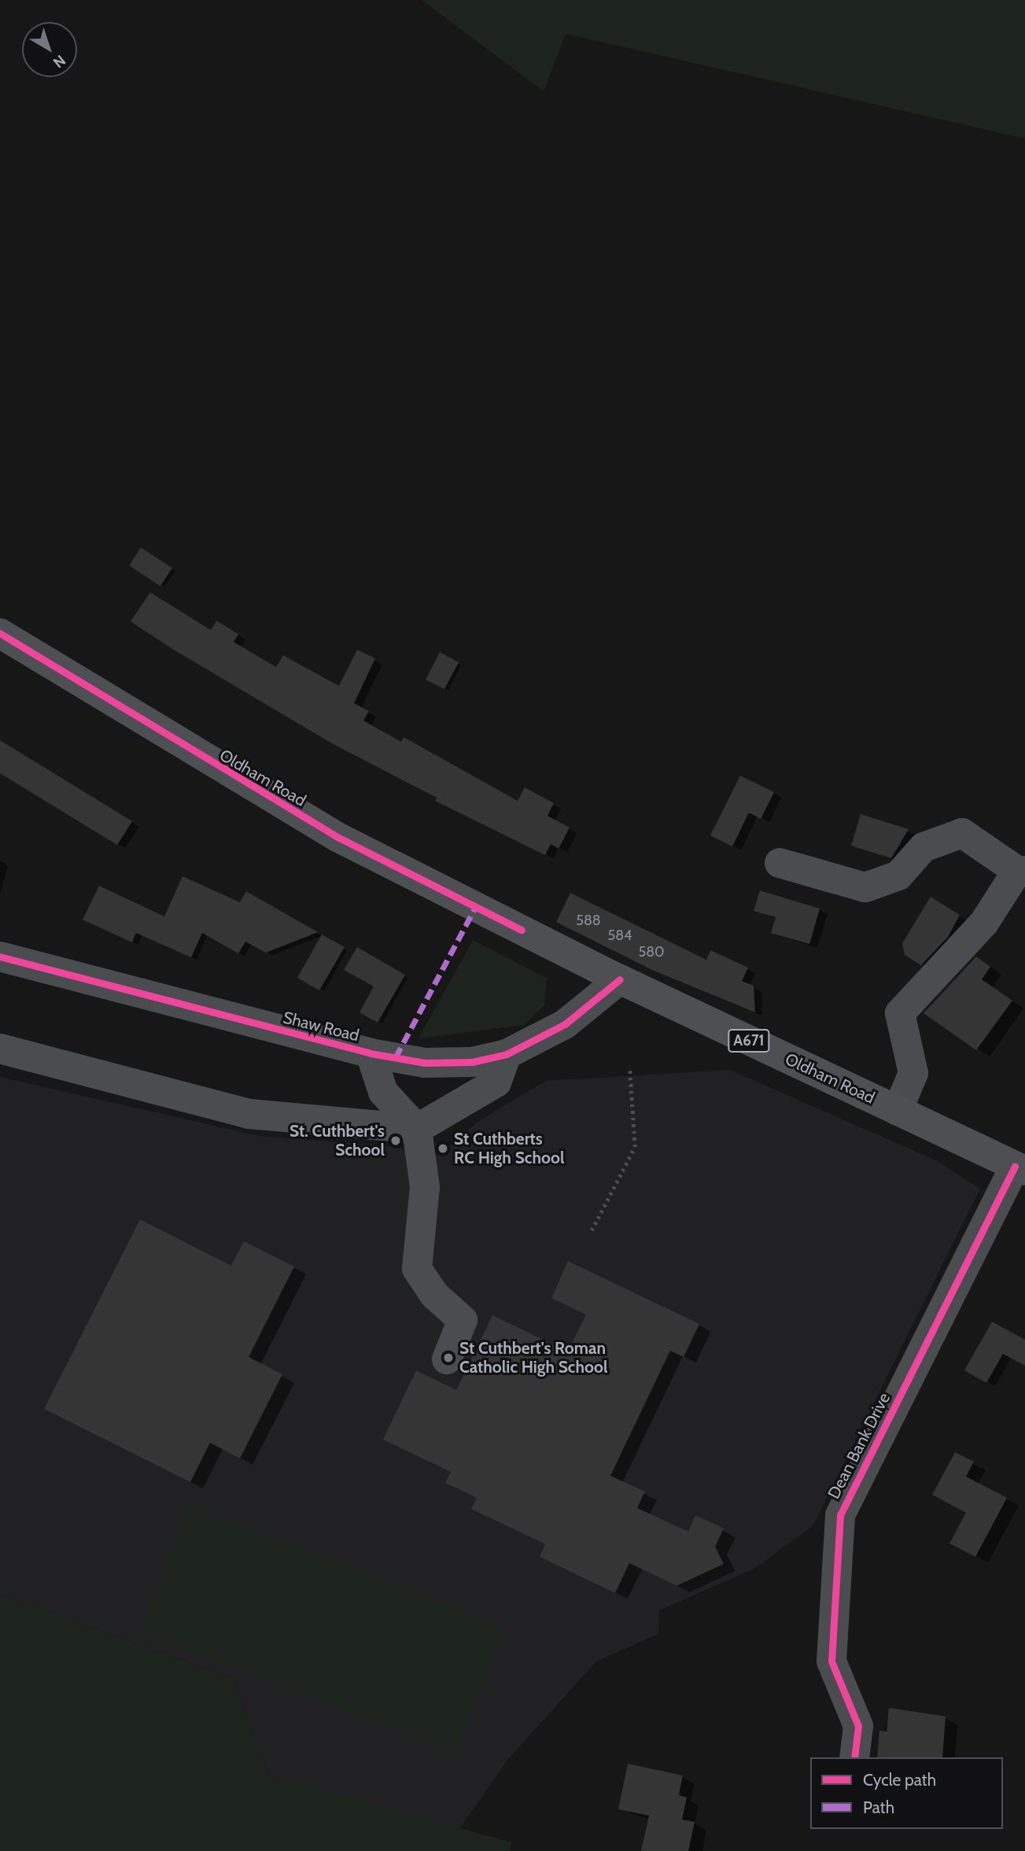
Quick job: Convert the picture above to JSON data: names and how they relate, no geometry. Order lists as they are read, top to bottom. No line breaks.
{"streets":{"main road":["Oldham Road","A671"],"street":["Shaw Road","Dean Bank Drive"]},"crossings":[["Oldham Road","Shaw Road"],["Oldham Road","Dean Bank Drive"]],"places":["St. Cuthbert's School","St Cuthberts RC High School","St Cuthbert's Roman Catholic High School"],"house_numbers":["588","584","580"],"legend":["Cycle path","Path"],"north":"bottom right"}
